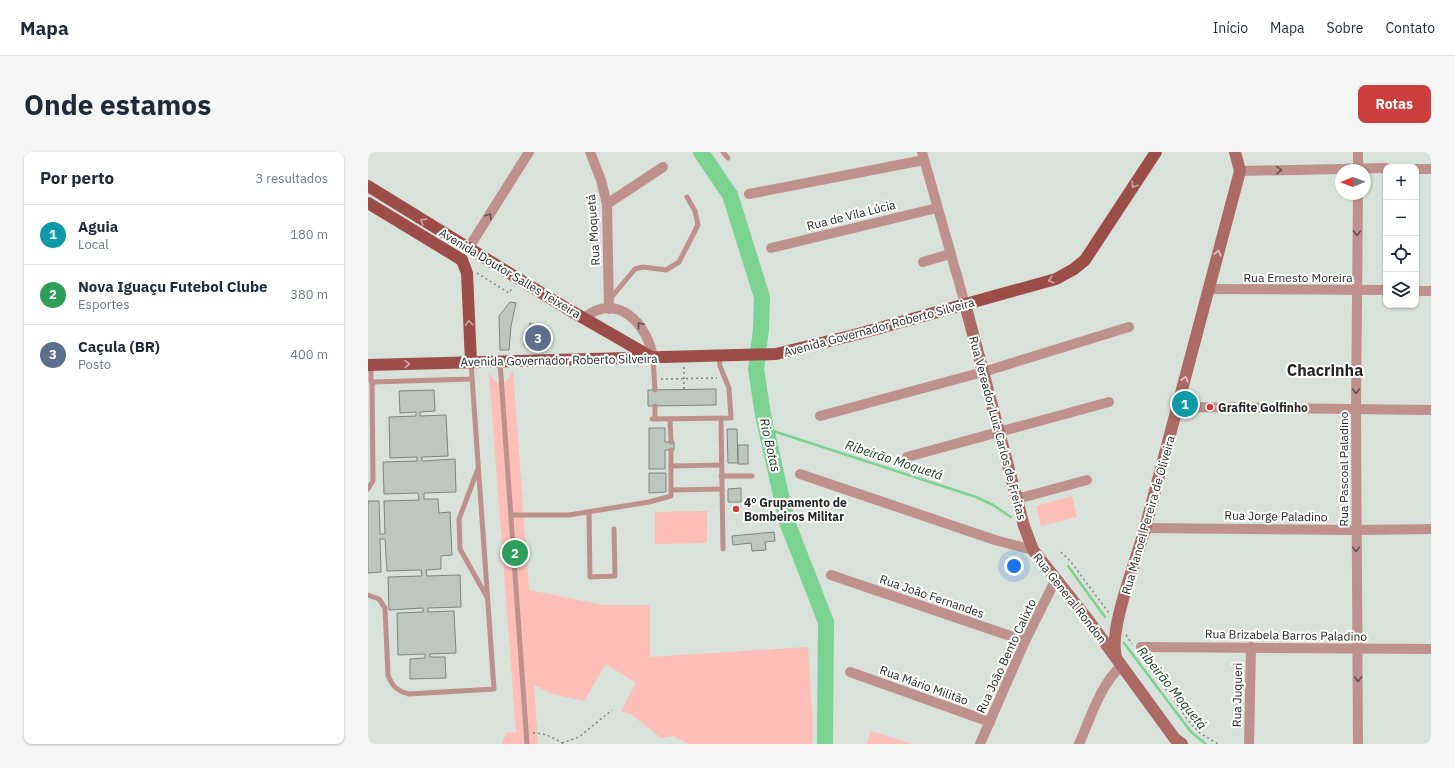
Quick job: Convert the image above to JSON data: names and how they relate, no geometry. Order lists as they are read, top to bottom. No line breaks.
{"streets":{"main road":["Avenida Doutor Salles Teixeira","Avenida Governador Roberto Silveira"],"street":["Rua de Vila Lúcia","Rua Moquetá","Rua Ernesto Moreira","Rua Vereador Luiz Carlos de Freitas","Rua Pascoal Paladino","Rua Manoel Pereira de Oliveira","Rua Jorge Paladino","Rua João Fernandes","Rua General Rondon","Rua Brizabela Barros Paladino","Rua João Bento Calixto","Rua Mário Militão","Rua Juqueri"]},"crossings":[["Avenida Doutor Salles Teixeira","Avenida Governador Roberto Silveira"],["Rua Ernesto Moreira","Rua Pascoal Paladino"],["Rua Ernesto Moreira","Rua Manoel Pereira de Oliveira"],["Avenida Governador Roberto Silveira","Rua Vereador Luiz Carlos de Freitas"],["Rua Vereador Luiz Carlos de Freitas","Rua General Rondon"],["Rua Pascoal Paladino","Rua Jorge Paladino"],["Rua Pascoal Paladino","Rua Brizabela Barros Paladino"],["Rua Manoel Pereira de Oliveira","Rua Jorge Paladino"],["Rua Manoel Pereira de Oliveira","Rua General Rondon"],["Rua João Fernandes","Rua João Bento Calixto"],["Rua General Rondon","Rua João Bento Calixto"],["Rua Brizabela Barros Paladino","Rua Juqueri"],["Rua João Bento Calixto","Rua Mário Militão"]],"one_way":["Rua Pascoal Paladino","Rua Manoel Pereira de Oliveira"],"districts":["Chacrinha"],"water":["Rio Botas","Ribeirão Moquetá"],"places":["Grafite Golfinho","4º Grupamento de Bombeiros Militar"],"north":"left","page":{"header":"Mapa","nav":["Início","Mapa","Sobre","Contato"],"buttons":"Rotas","title":"Onde estamos","heading":["Por perto","3 resultados"],"map_buttons":["+","−"],"list":[{"mark":"1","name":"Aguia","note":"Local","value":"180 m"},{"mark":"2","name":"Nova Iguaçu Futebol Clube","note":"Esportes","value":"380 m"},{"mark":"3","name":"Caçula (BR)","note":"Posto","value":"400 m"}],"pins":["3","1","2"]}}
